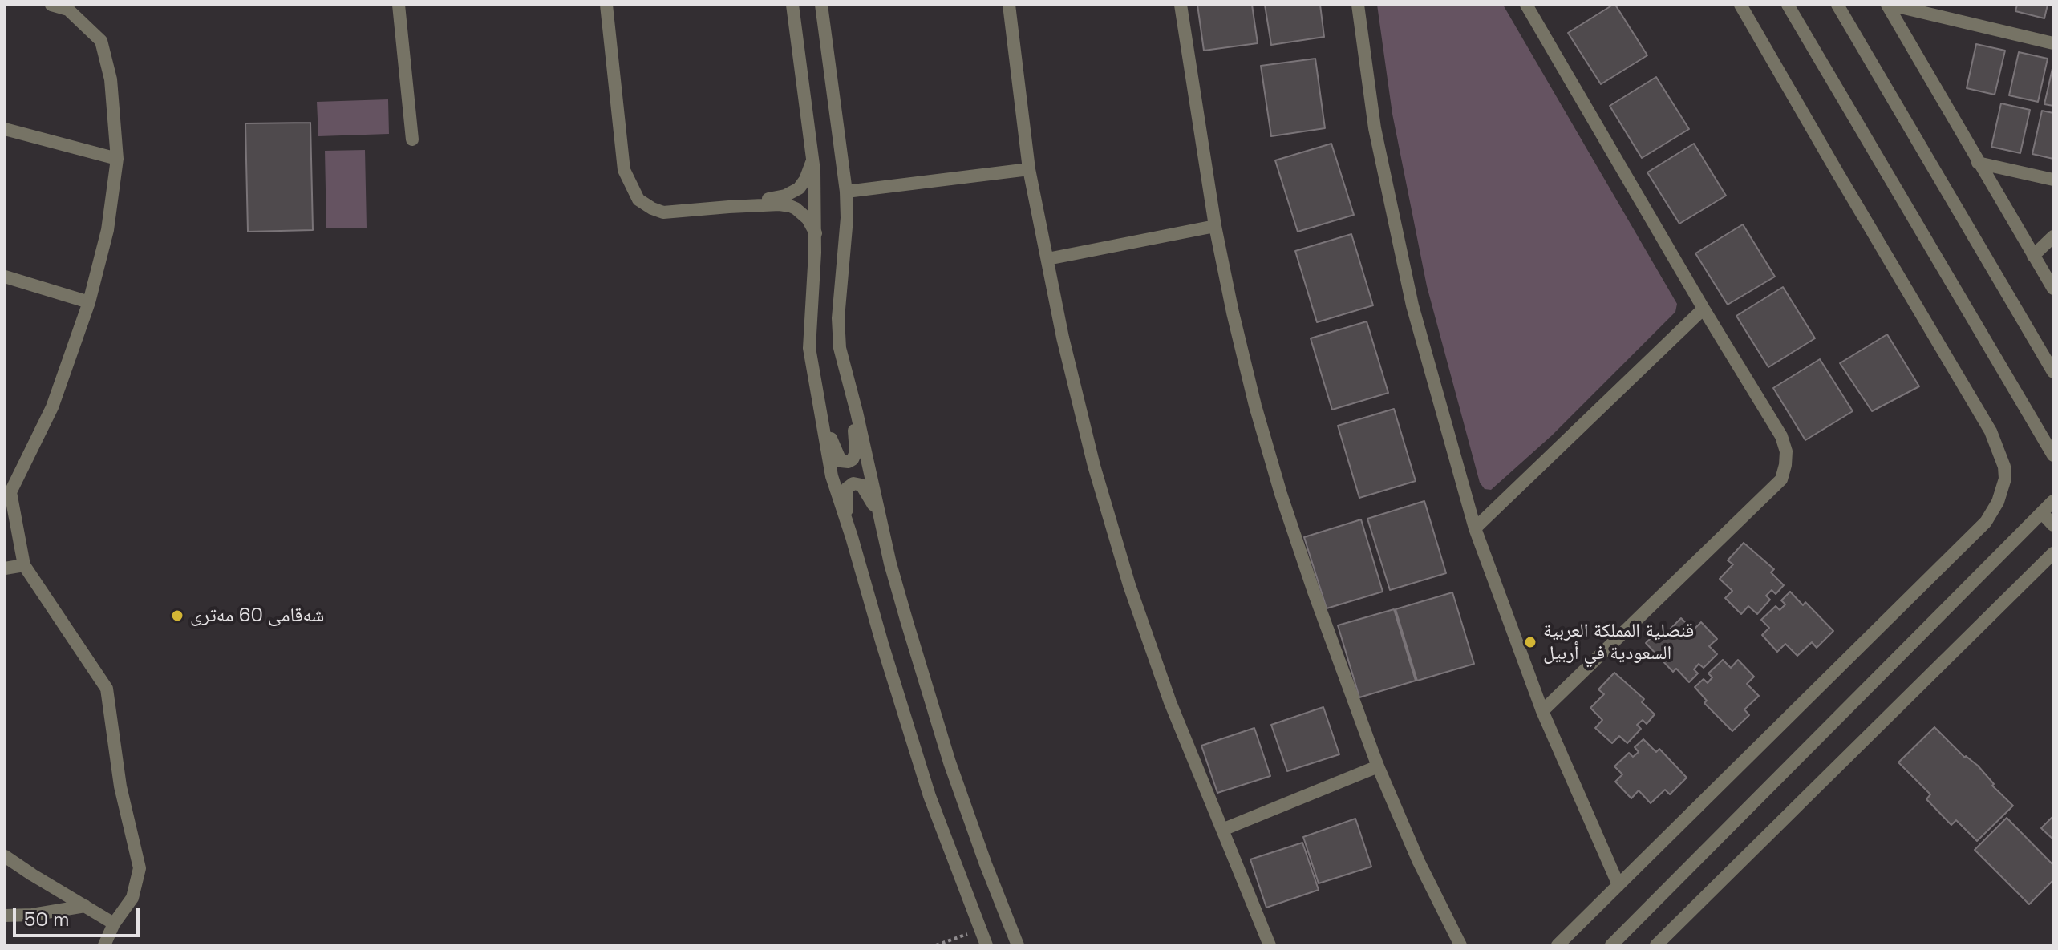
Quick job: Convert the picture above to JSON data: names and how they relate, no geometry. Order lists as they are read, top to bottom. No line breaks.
{"places":["شەقامی 60 مەتری","قنصلية المملكة العربية السعودية في أربيل"],"scale_bar":"50 m"}
